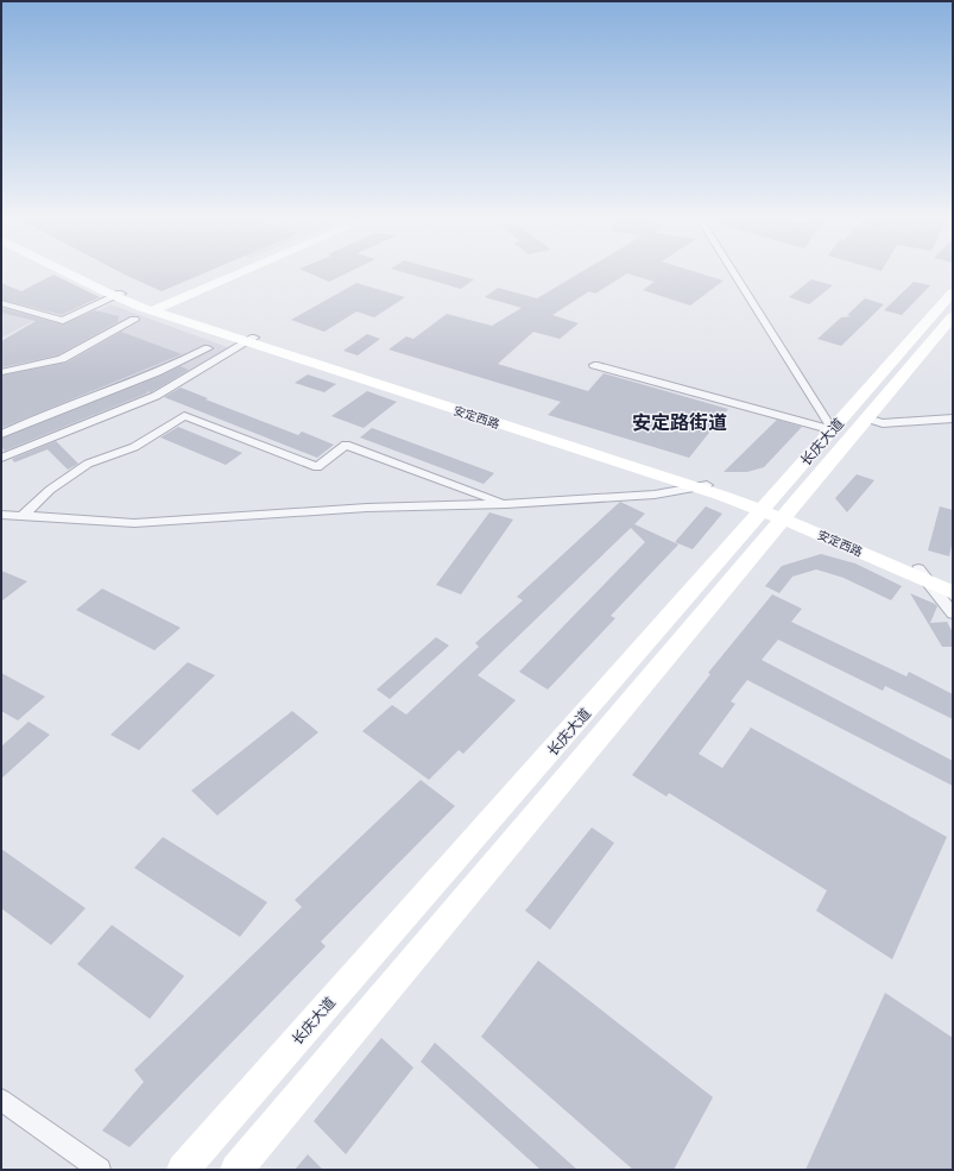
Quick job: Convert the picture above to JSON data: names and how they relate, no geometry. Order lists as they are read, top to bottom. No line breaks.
{"streets":{"street":["安定西路","长庆大道"]},"crossings":[["安定西路","长庆大道"]],"districts":["安定路街道"]}
